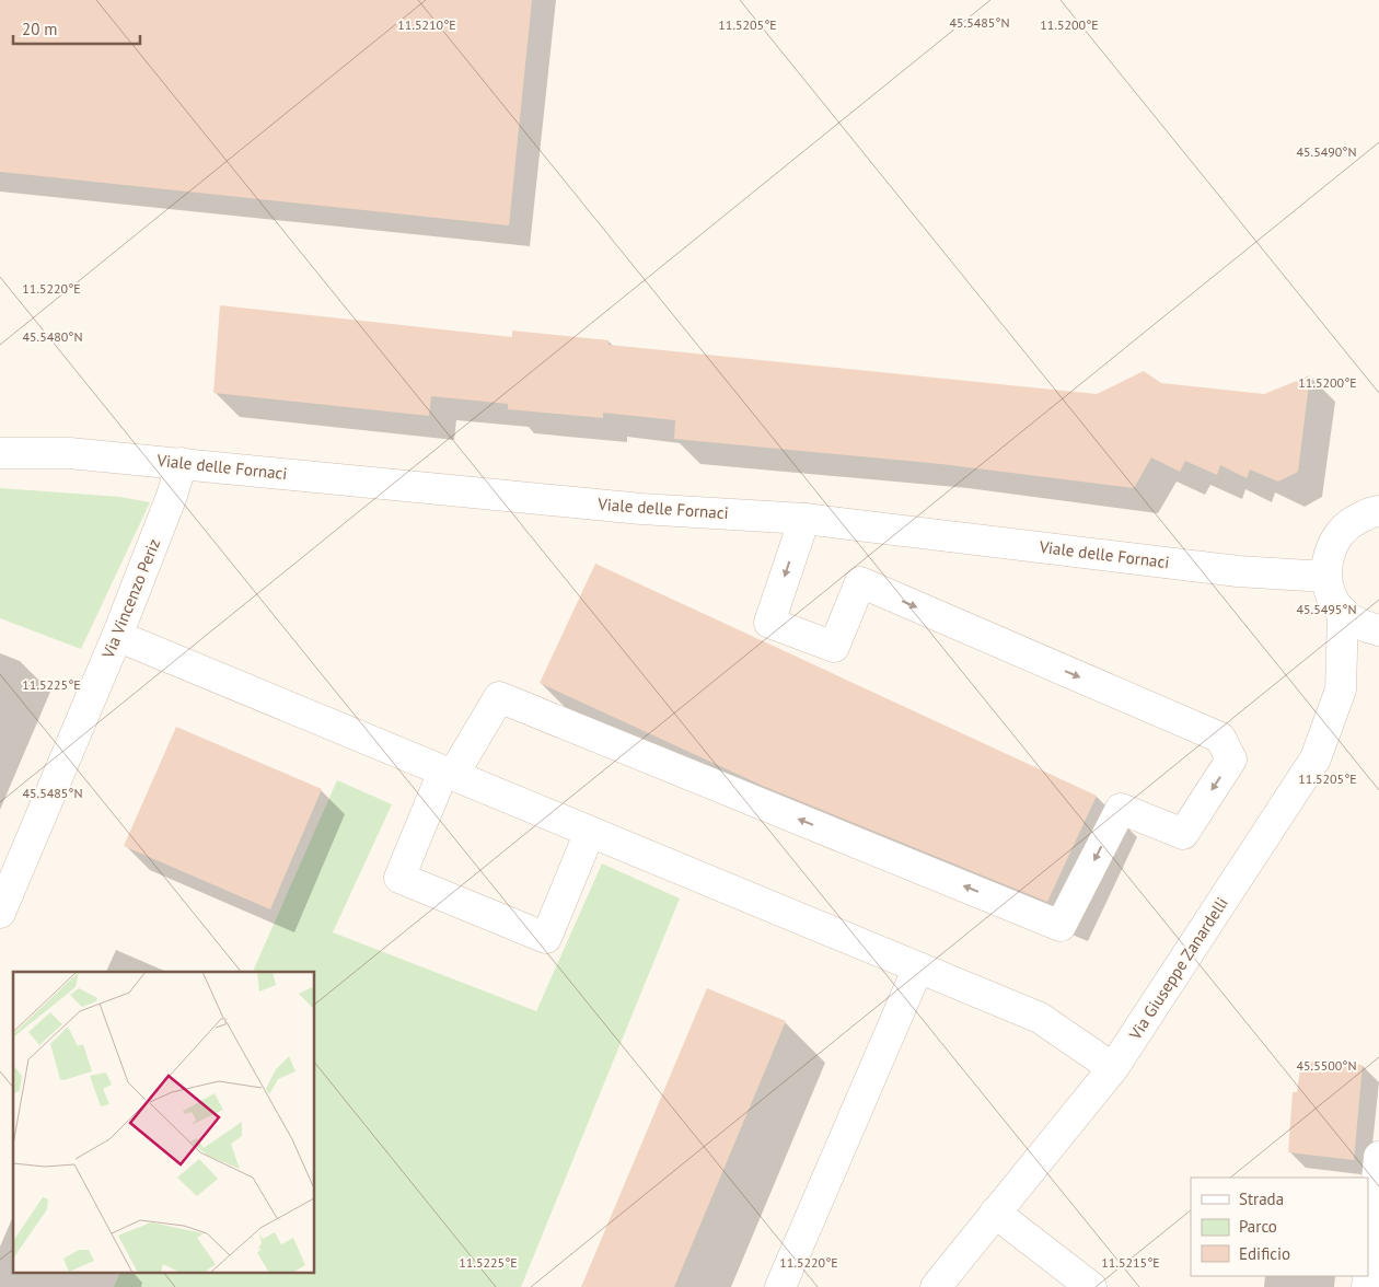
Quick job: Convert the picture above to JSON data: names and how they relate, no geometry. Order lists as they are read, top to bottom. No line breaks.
{"streets":{"street":["Viale delle Fornaci","Via Vincenzo Periz","Via Giuseppe Zanardelli"]},"crossings":[["Viale delle Fornaci","Via Vincenzo Periz"]],"legend":["Strada","Parco","Edificio"],"scale_bar":"20 m","coordinates":["45.5485°N","11.5210°E","11.5205°E","11.5200°E","45.5490°N","11.5220°E","45.5480°N","45.5495°N","11.5225°E","45.5500°N","11.5215°E"]}
